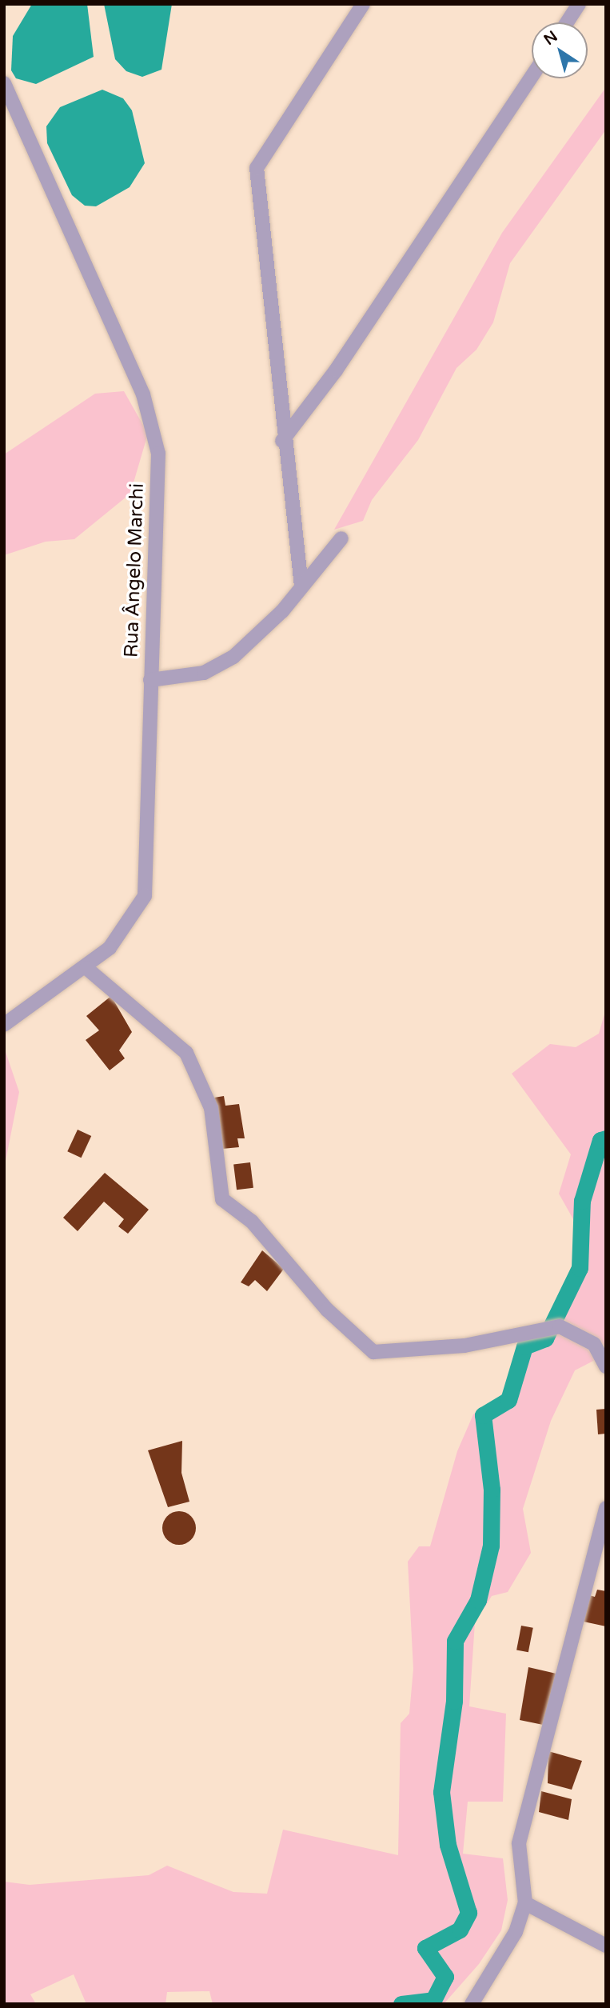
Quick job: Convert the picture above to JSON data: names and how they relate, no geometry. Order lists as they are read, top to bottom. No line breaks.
{"streets":{"street":["Rua Ângelo Marchi"]},"north":"top left"}
